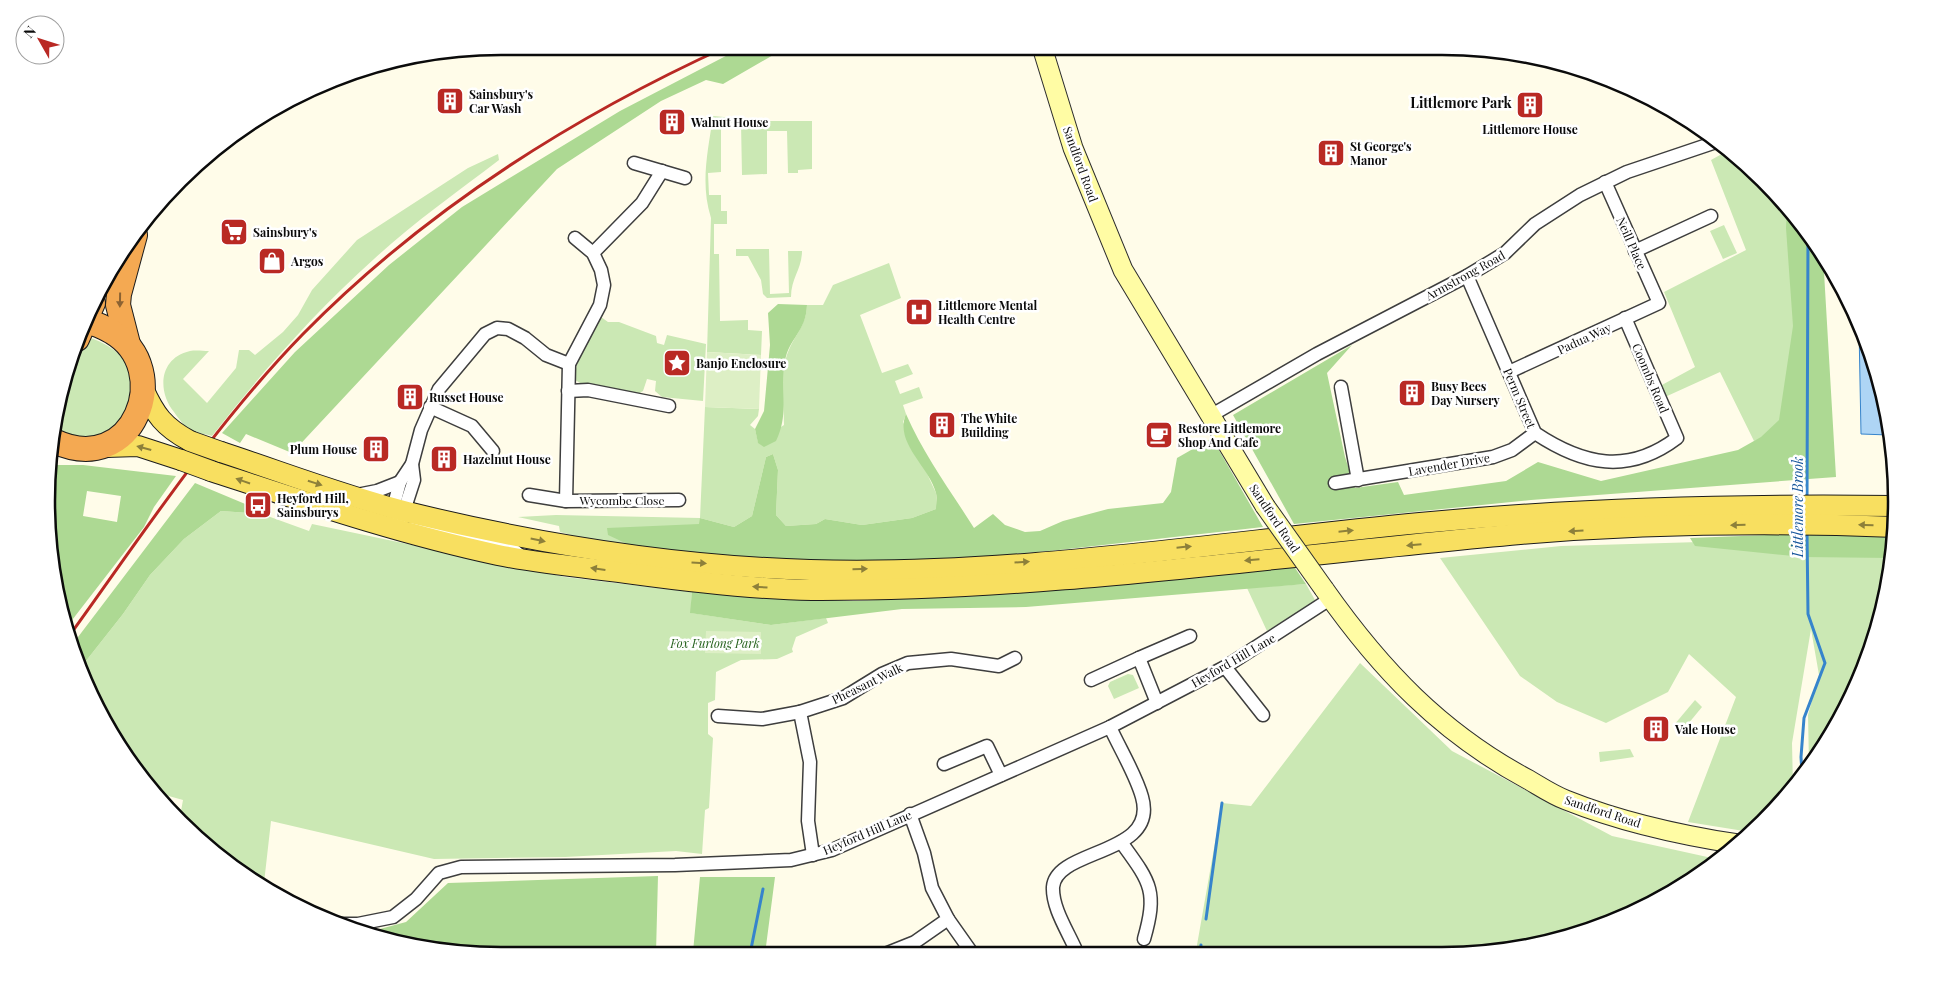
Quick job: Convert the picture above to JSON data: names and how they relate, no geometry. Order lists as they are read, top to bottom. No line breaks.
{"streets":{"street":["Sandford Road","Neill Place","Armstrong Road","Padua Way","Coombs Road","Perm Street","Lavender Drive","Wycombe Close","Heyford Hill Lane","Pheasant Walk"]},"crossings":[["Sandford Road","Armstrong Road"],["Sandford Road","Heyford Hill Lane"],["Neill Place","Armstrong Road"],["Neill Place","Padua Way"],["Armstrong Road","Perm Street"],["Padua Way","Coombs Road"],["Padua Way","Perm Street"],["Coombs Road","Perm Street"],["Perm Street","Lavender Drive"]],"districts":["Littlemore Park"],"water":["Littlemore Brook"],"parks":["Fox Furlong Park"],"places":{"building":["Sainsbury's Car Wash","Littlemore House","Walnut House","St George's Manor","Busy Bees Day Nursery","Russet House","The White Building","Plum House","Hazelnut House","Vale House"],"supermarket":["Sainsbury's"],"shop":["Argos"],"hospital":["Littlemore Mental Health Centre"],"place":["Banjo Enclosure"],"cafe":["Restore Littlemore Shop And Cafe"],"bus stop":["Heyford Hill, Sainsburys"]},"north":"top left"}
